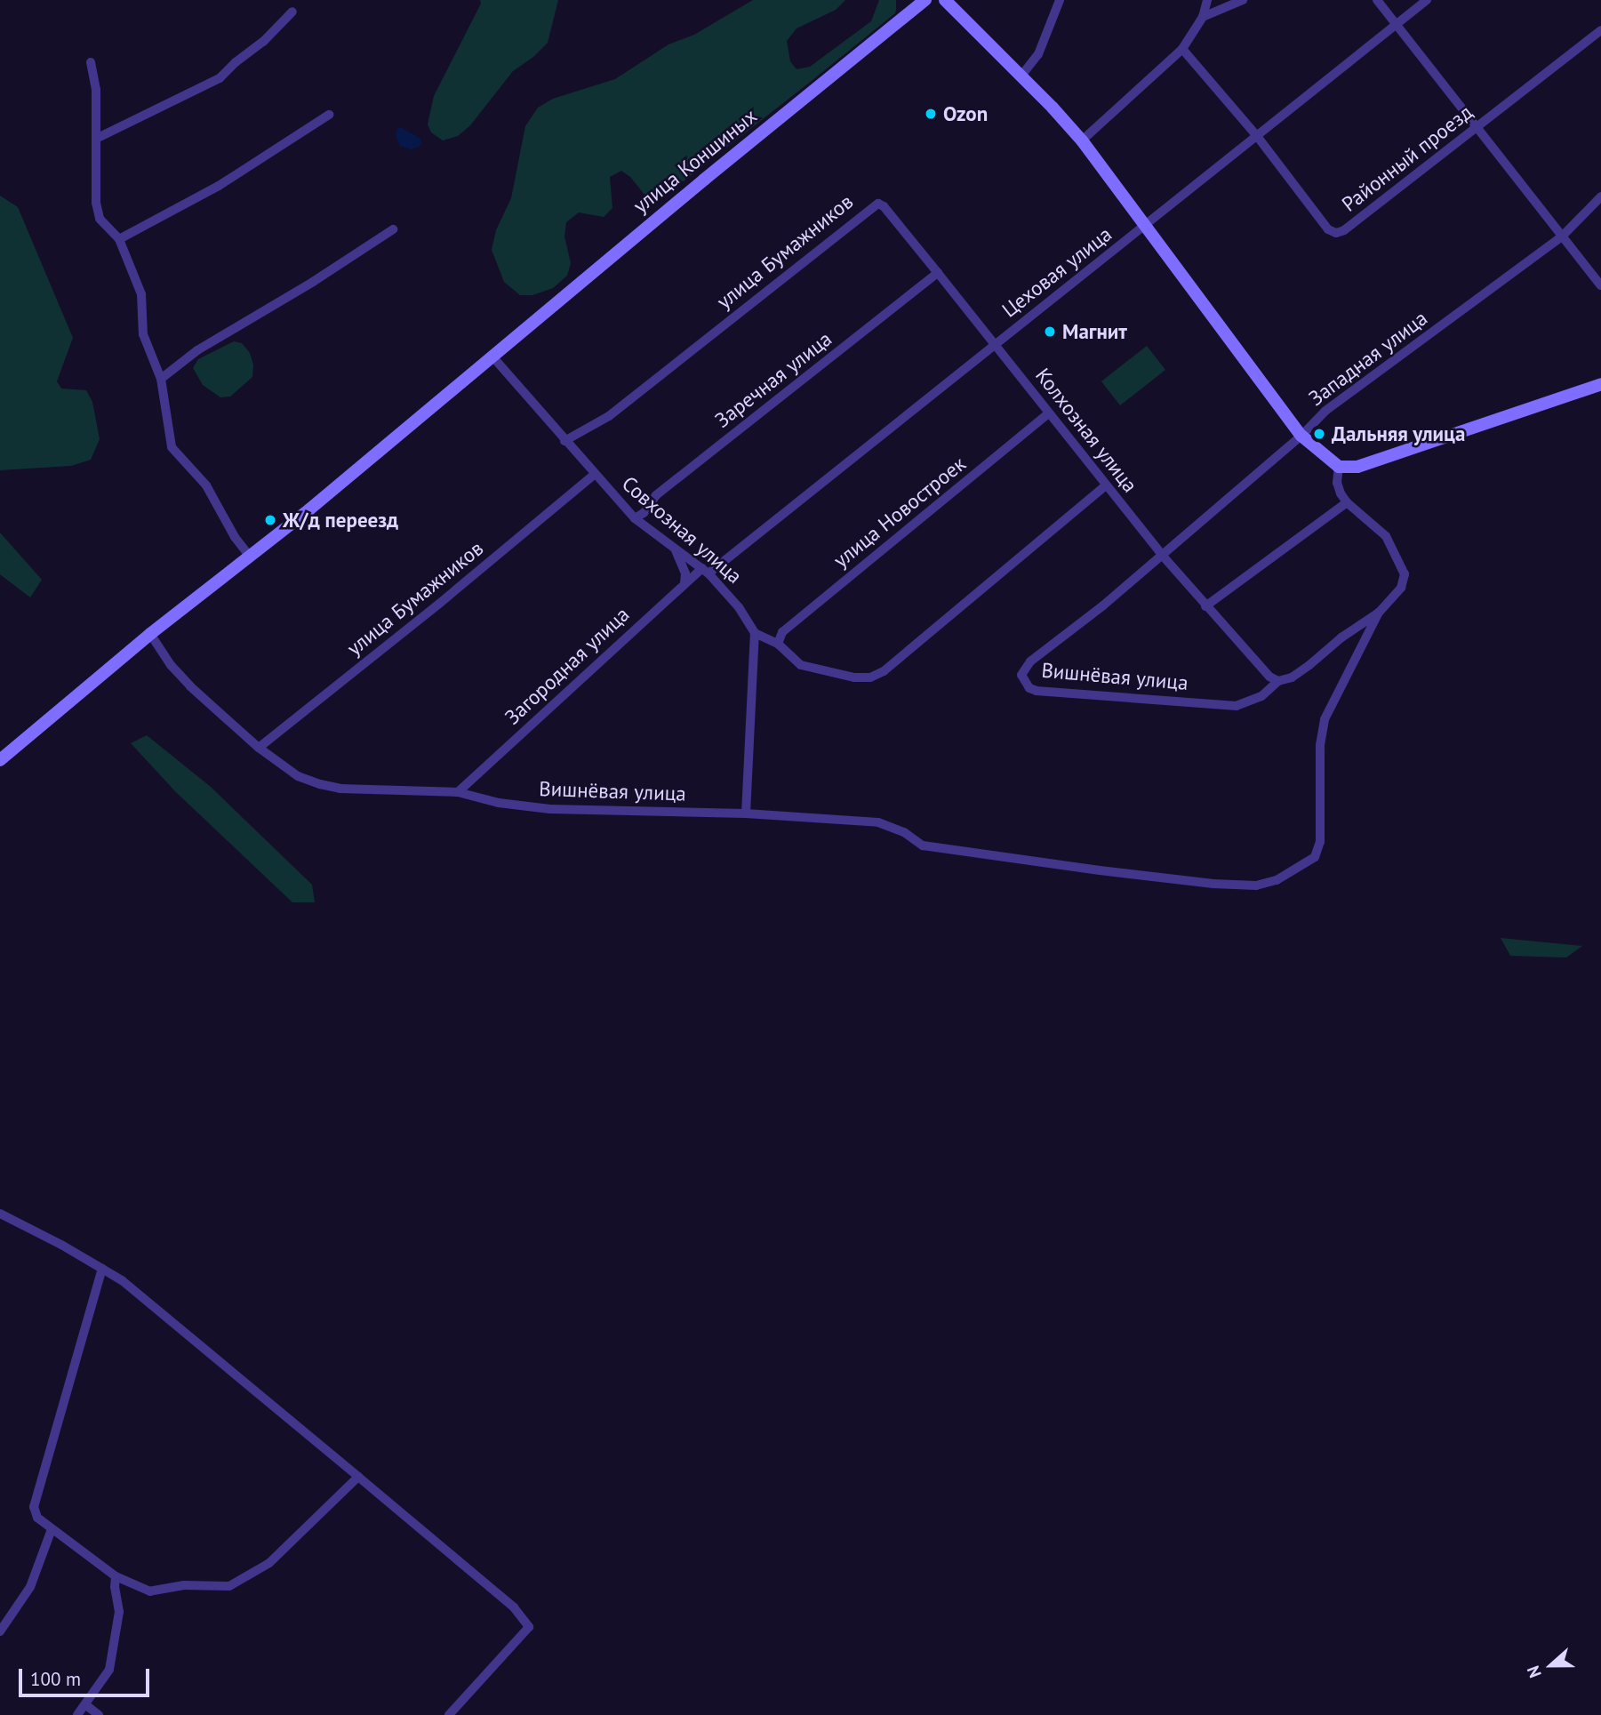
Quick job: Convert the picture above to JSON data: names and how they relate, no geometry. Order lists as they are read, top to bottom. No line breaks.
{"streets":{"main road":["улица Коншиных"],"street":["Районный проезд","улица Бумажников","Цеховая улица","Западная улица","Заречная улица","Колхозная улица","улица Новостроек","Совхозная улица","Загородная улица","Вишнёвая улица"]},"crossings":[["Районный проезд","Цеховая улица"],["улица Коншиных","Совхозная улица"],["улица Коншиных","Вишнёвая улица"],["улица Бумажников","Колхозная улица"],["улица Бумажников","Совхозная улица"],["улица Бумажников","Вишнёвая улица"],["Цеховая улица","Колхозная улица"],["Цеховая улица","Совхозная улица"],["Цеховая улица","Загородная улица"],["Западная улица","Колхозная улица"],["Западная улица","Вишнёвая улица"],["Заречная улица","Колхозная улица"],["Заречная улица","Совхозная улица"],["Колхозная улица","улица Новостроек"],["Колхозная улица","Вишнёвая улица"],["Совхозная улица","Загородная улица"],["Загородная улица","Вишнёвая улица"]],"places":["Ozon","Магнит","Дальняя улица","Ж/д переезд"],"scale_bar":"100 m","north":"left"}
